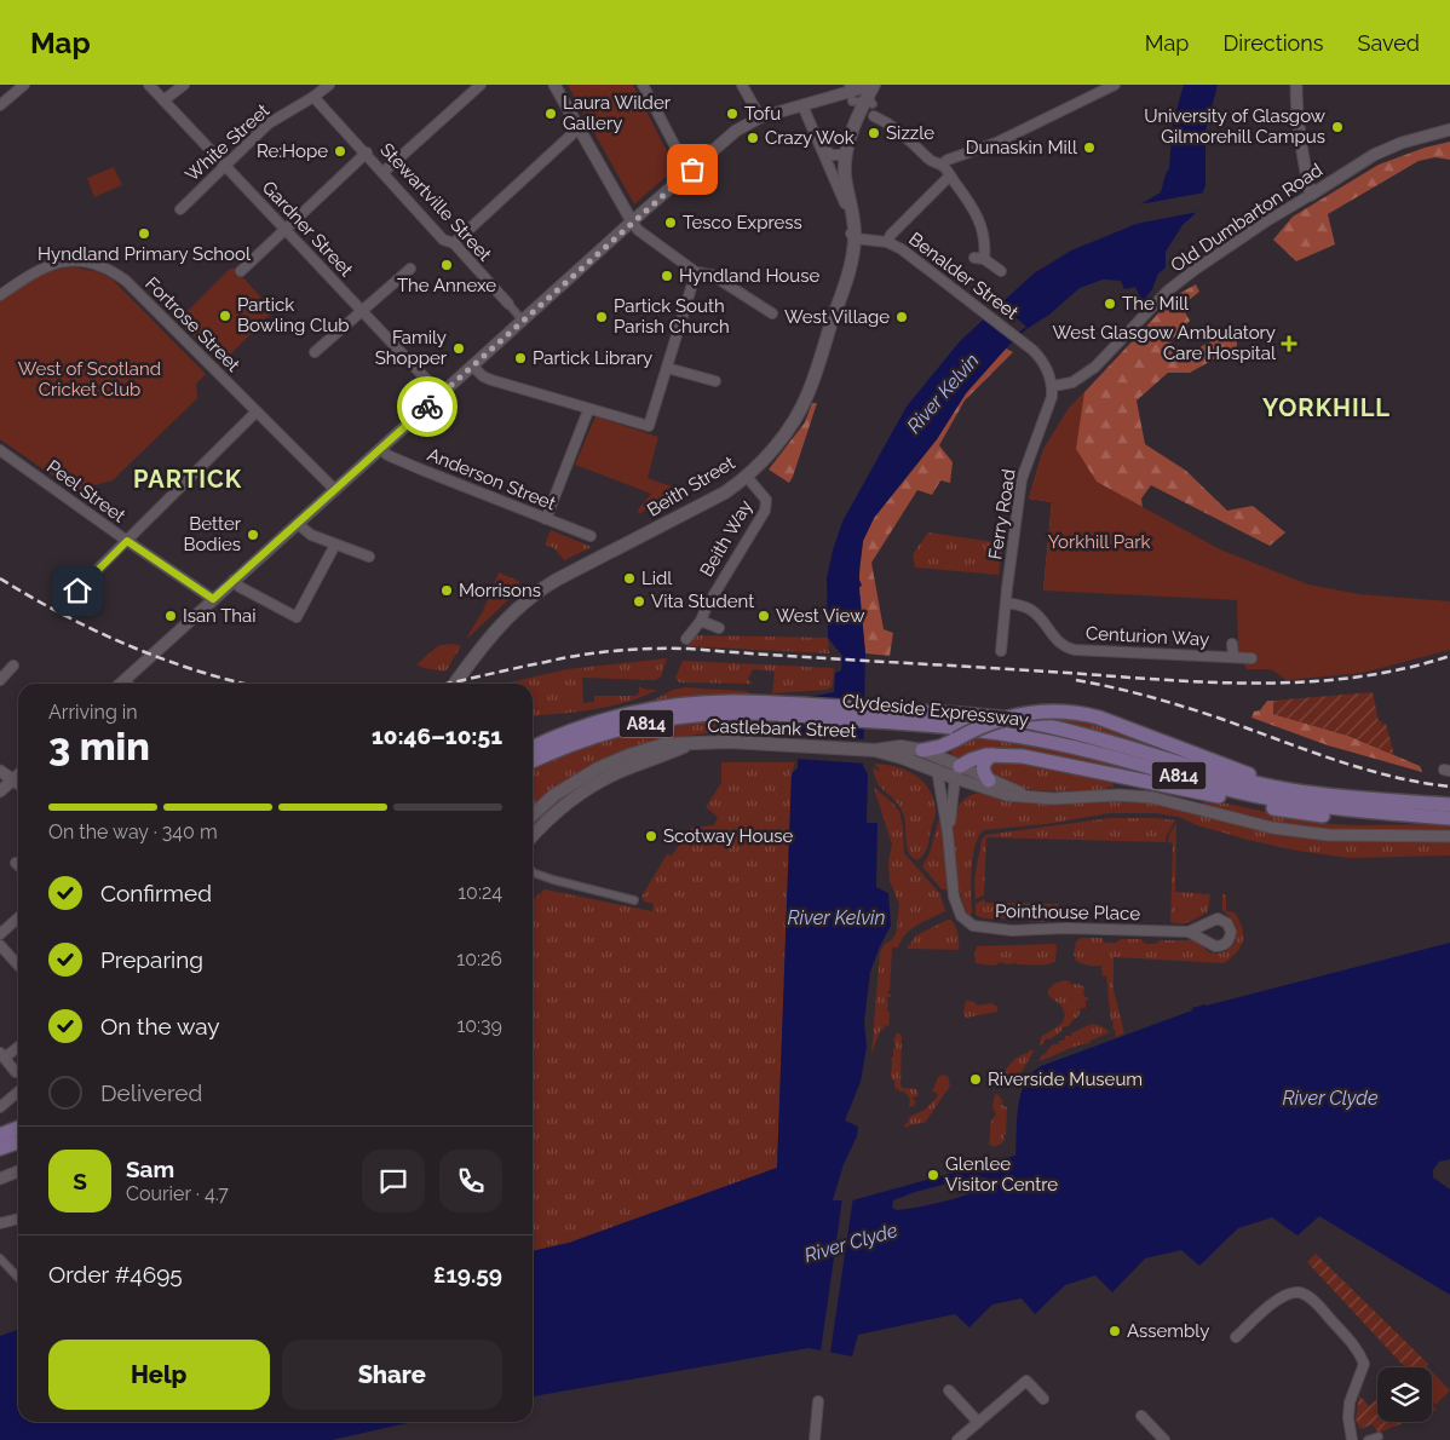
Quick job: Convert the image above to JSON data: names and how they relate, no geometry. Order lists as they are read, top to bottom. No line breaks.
{"streets":{"main road":["Beith Street","Clydeside Expressway","A814","Castlebank Street"],"street":["White Street","Stewartville Street","Old Dumbarton Road","Gardner Street","Benalder Street","Fortrose Street","Anderson Street","Peel Street","Ferry Road","Beith Way","Centurion Way","Pointhouse Place"]},"crossings":[["White Street","Stewartville Street"],["White Street","Gardner Street"],["Old Dumbarton Road","Benalder Street"],["Old Dumbarton Road","Ferry Road"],["Benalder Street","Beith Street"],["Benalder Street","Ferry Road"],["Beith Street","Beith Way"],["Ferry Road","Centurion Way"],["Clydeside Expressway","A814"],["A814","Castlebank Street"],["A814","Pointhouse Place"],["Castlebank Street","Pointhouse Place"]],"districts":["YORKHILL","PARTICK"],"water":["River Kelvin","River Clyde"],"parks":["West of Scotland Cricket Club","Yorkhill Park"],"places":{"other":["Laura Wilder Gallery","Tofu","University of Glasgow Gilmorehill Campus","Sizzle","Crazy Wok","Dunaskin Mill","Re:Hope","Tesco Express","Hyndland Primary School","The Annexe","Hyndland House","The Mill","Partick Bowling Club","Partick South Parish Church","West Village","Family Shopper","Partick Library","Better Bodies","Lidl","Morrisons","Vita Student","Isan Thai","West View","Scotway House","Riverside Museum","Glenlee Visitor Centre","Assembly"],"health":["West Glasgow Ambulatory Care Hospital"]},"page":{"header":"Map","nav":["Map","Directions","Saved"],"heading":["3 min","Arriving in","10:46–10:51"],"panel":["Sam","Courier · 4.7","Order #4695","£19.59"],"bar":"On the way · 340 m","list":[["Confirmed","10:24"],["Preparing","10:26"],["On the way","10:39"],"Delivered"],"round":"S","buttons":["Help","Share"]}}
